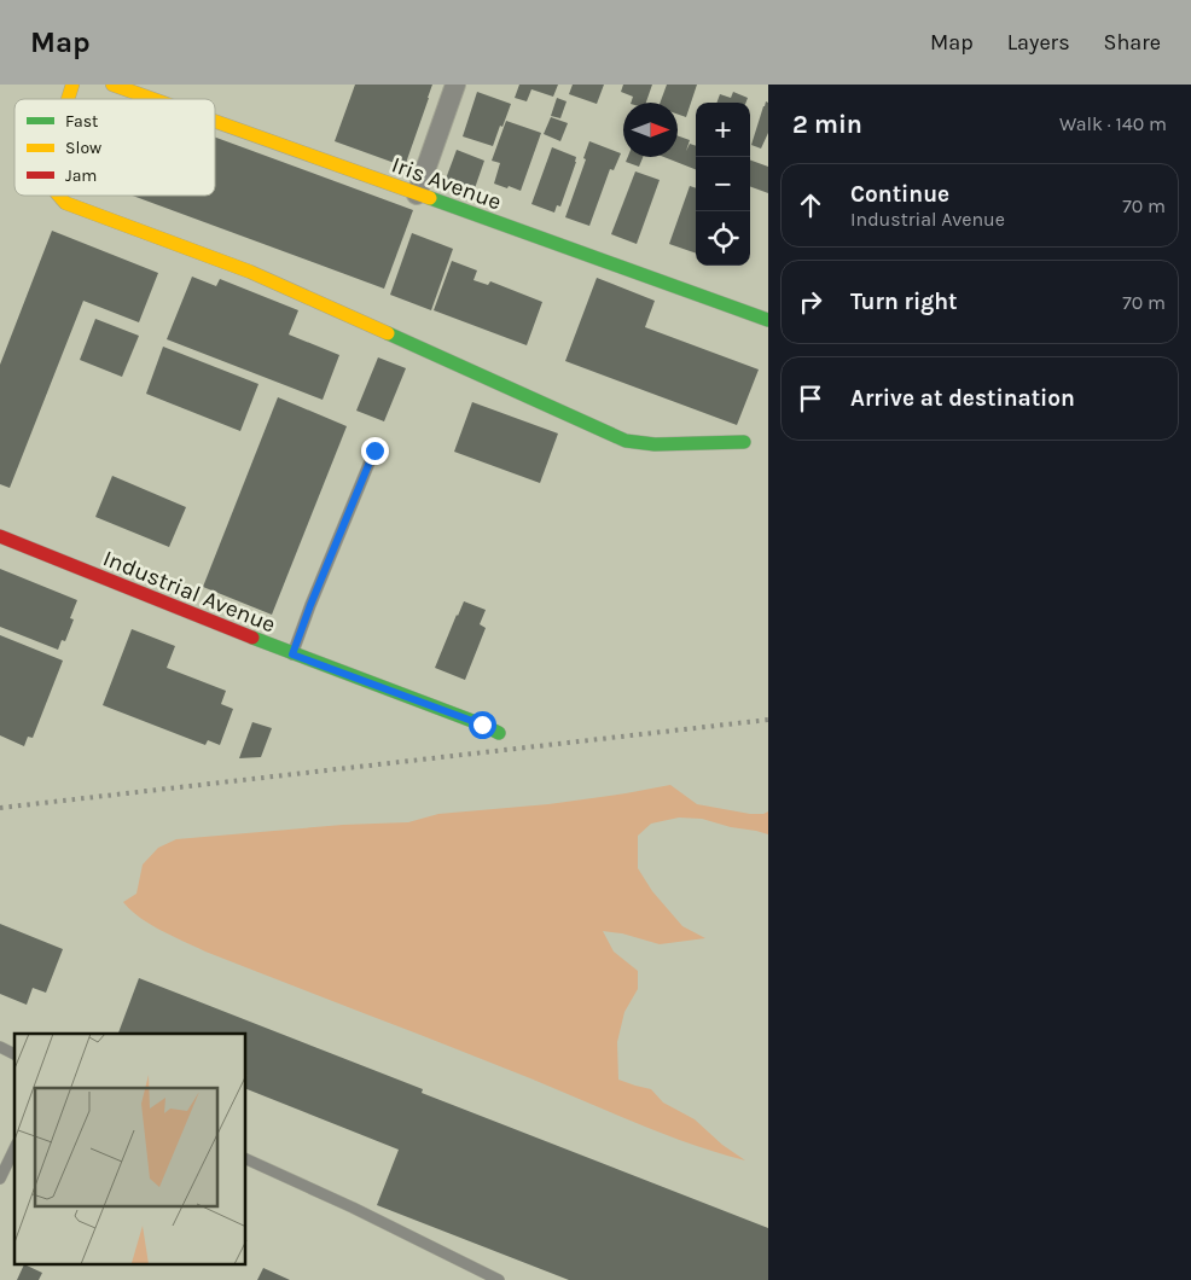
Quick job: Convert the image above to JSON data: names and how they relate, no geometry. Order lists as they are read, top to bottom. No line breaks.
{"streets":{"street":["Iris Avenue","Industrial Avenue"]},"legend":["Fast","Slow","Jam"],"north":"right","page":{"header":"Map","nav":["Map","Layers","Share"],"heading":["2 min","Walk · 140 m"],"map_buttons":["+","−"],"list":[["Continue","Industrial Avenue","70 m"],["Turn right","70 m"],"Arrive at destination"]}}
